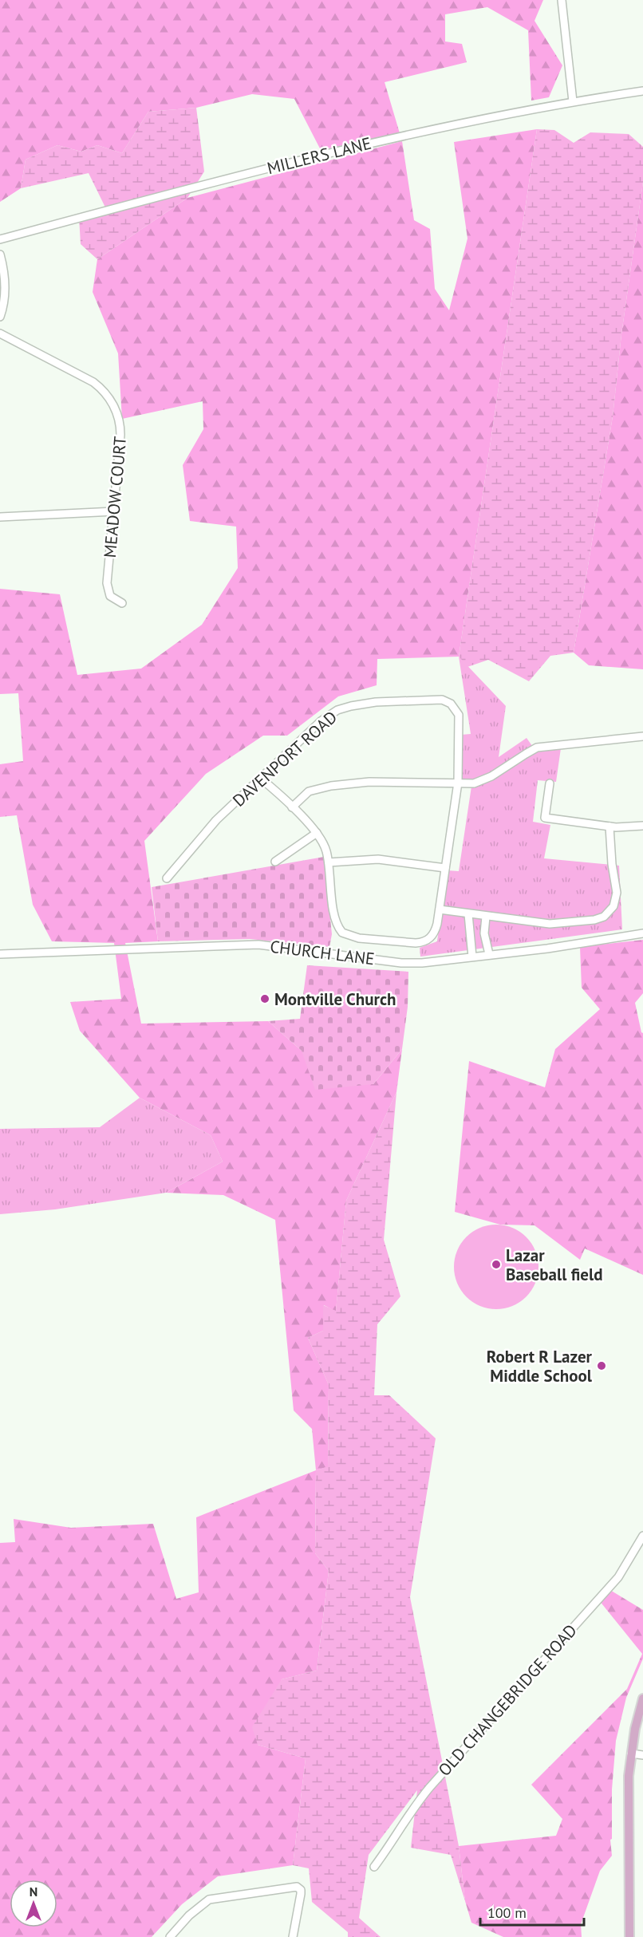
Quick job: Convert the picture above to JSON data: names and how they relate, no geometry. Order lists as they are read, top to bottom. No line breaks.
{"streets":{"street":["MILLERS LANE","MEADOW COURT","DAVENPORT ROAD","CHURCH LANE","OLD CHANGEBRIDGE ROAD"]},"places":["Montville Church","Lazar Baseball field","Robert R Lazer Middle School"],"scale_bar":"100 m","north":"top"}
